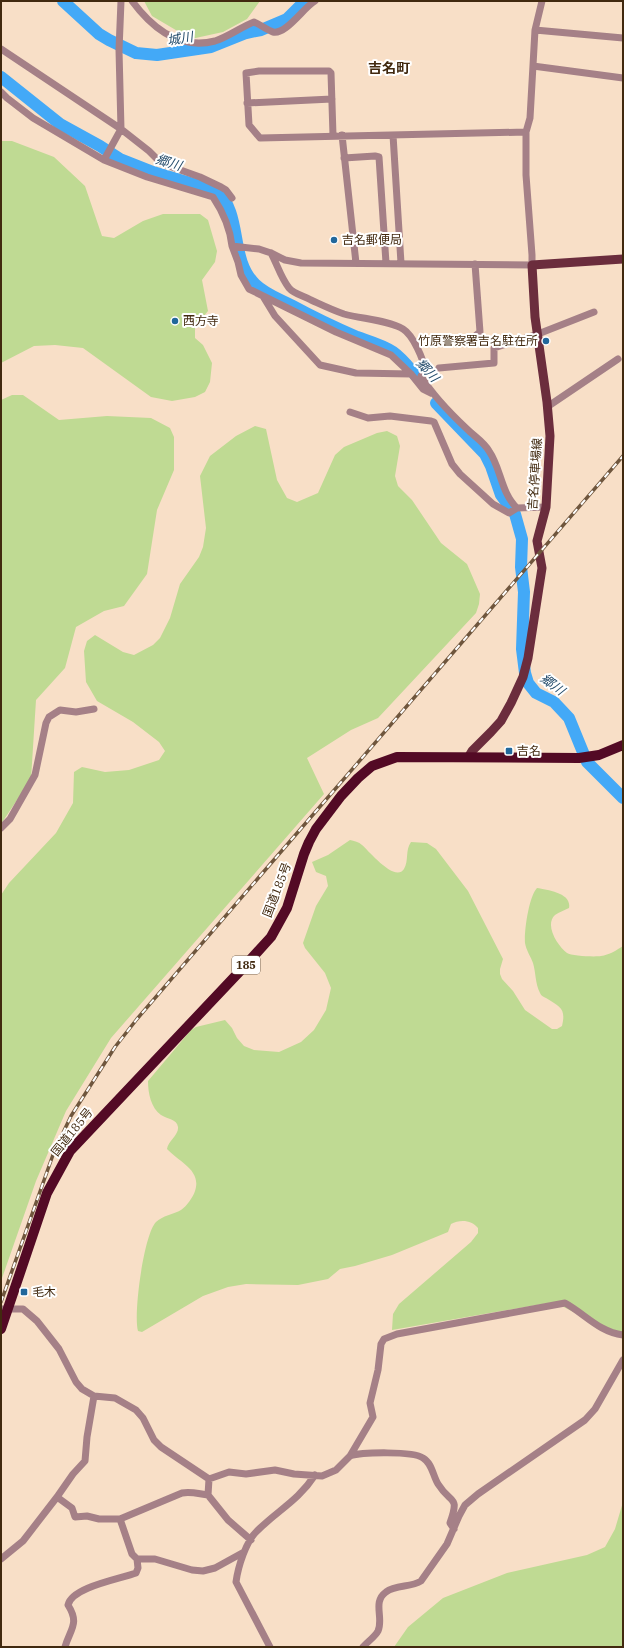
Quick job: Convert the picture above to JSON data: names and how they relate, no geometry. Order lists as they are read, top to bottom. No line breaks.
{"streets":{"highway":["国道185号","185"],"main road":["吉名停車場線"]},"crossings":[["吉名停車場線","国道185号"]],"districts":["吉名町"],"water":["城川","郷川"],"places":{"other":["吉名郵便局","西方寺","竹原警察署吉名駐在所"],"transit":["吉名","毛木"]}}
